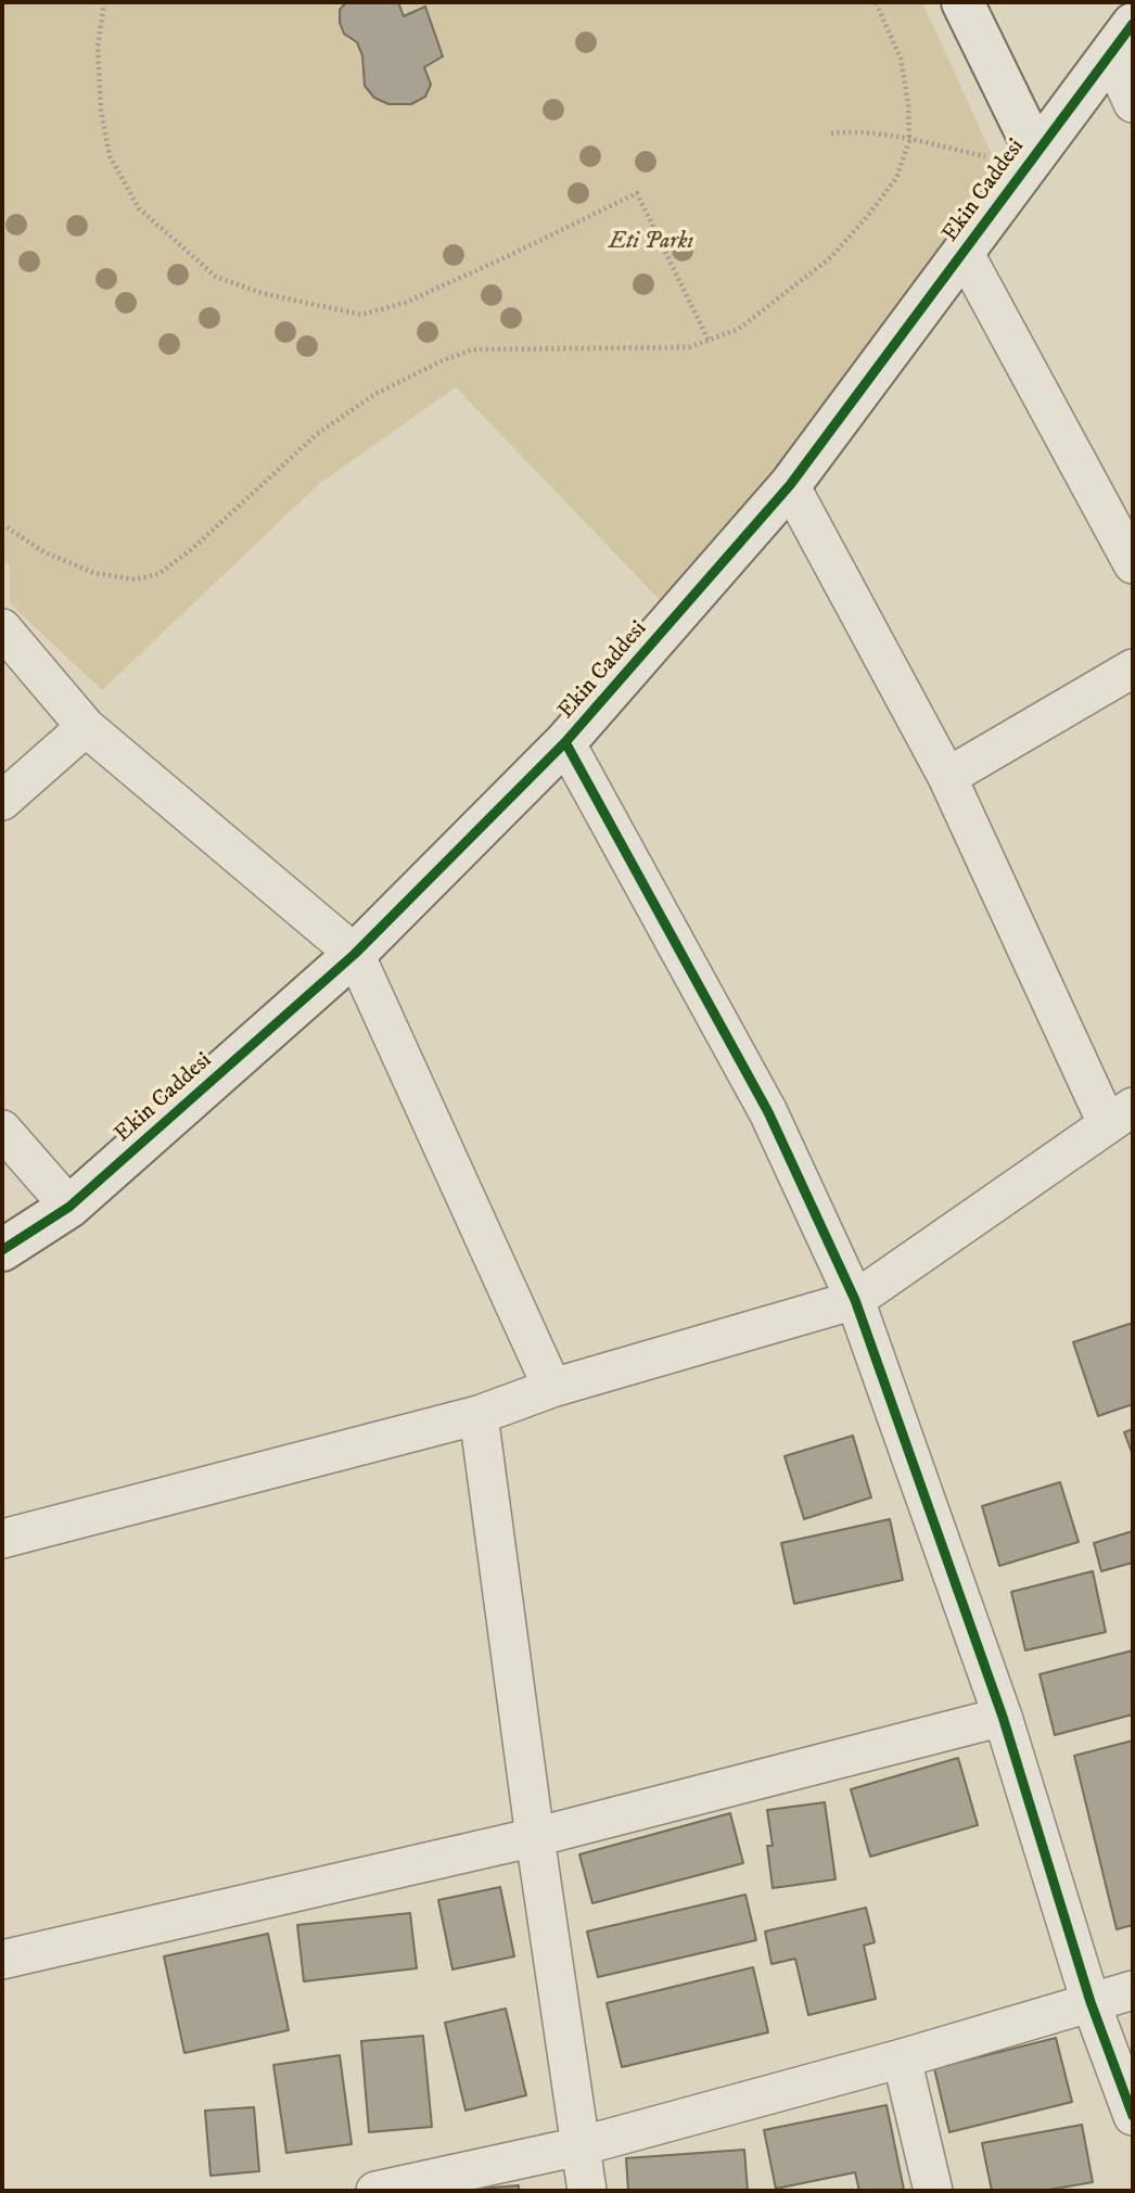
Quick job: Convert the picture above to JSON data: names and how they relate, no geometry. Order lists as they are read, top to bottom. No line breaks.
{"streets":{"street":["Ekin Caddesi"]},"parks":["Eti Parkı"]}
